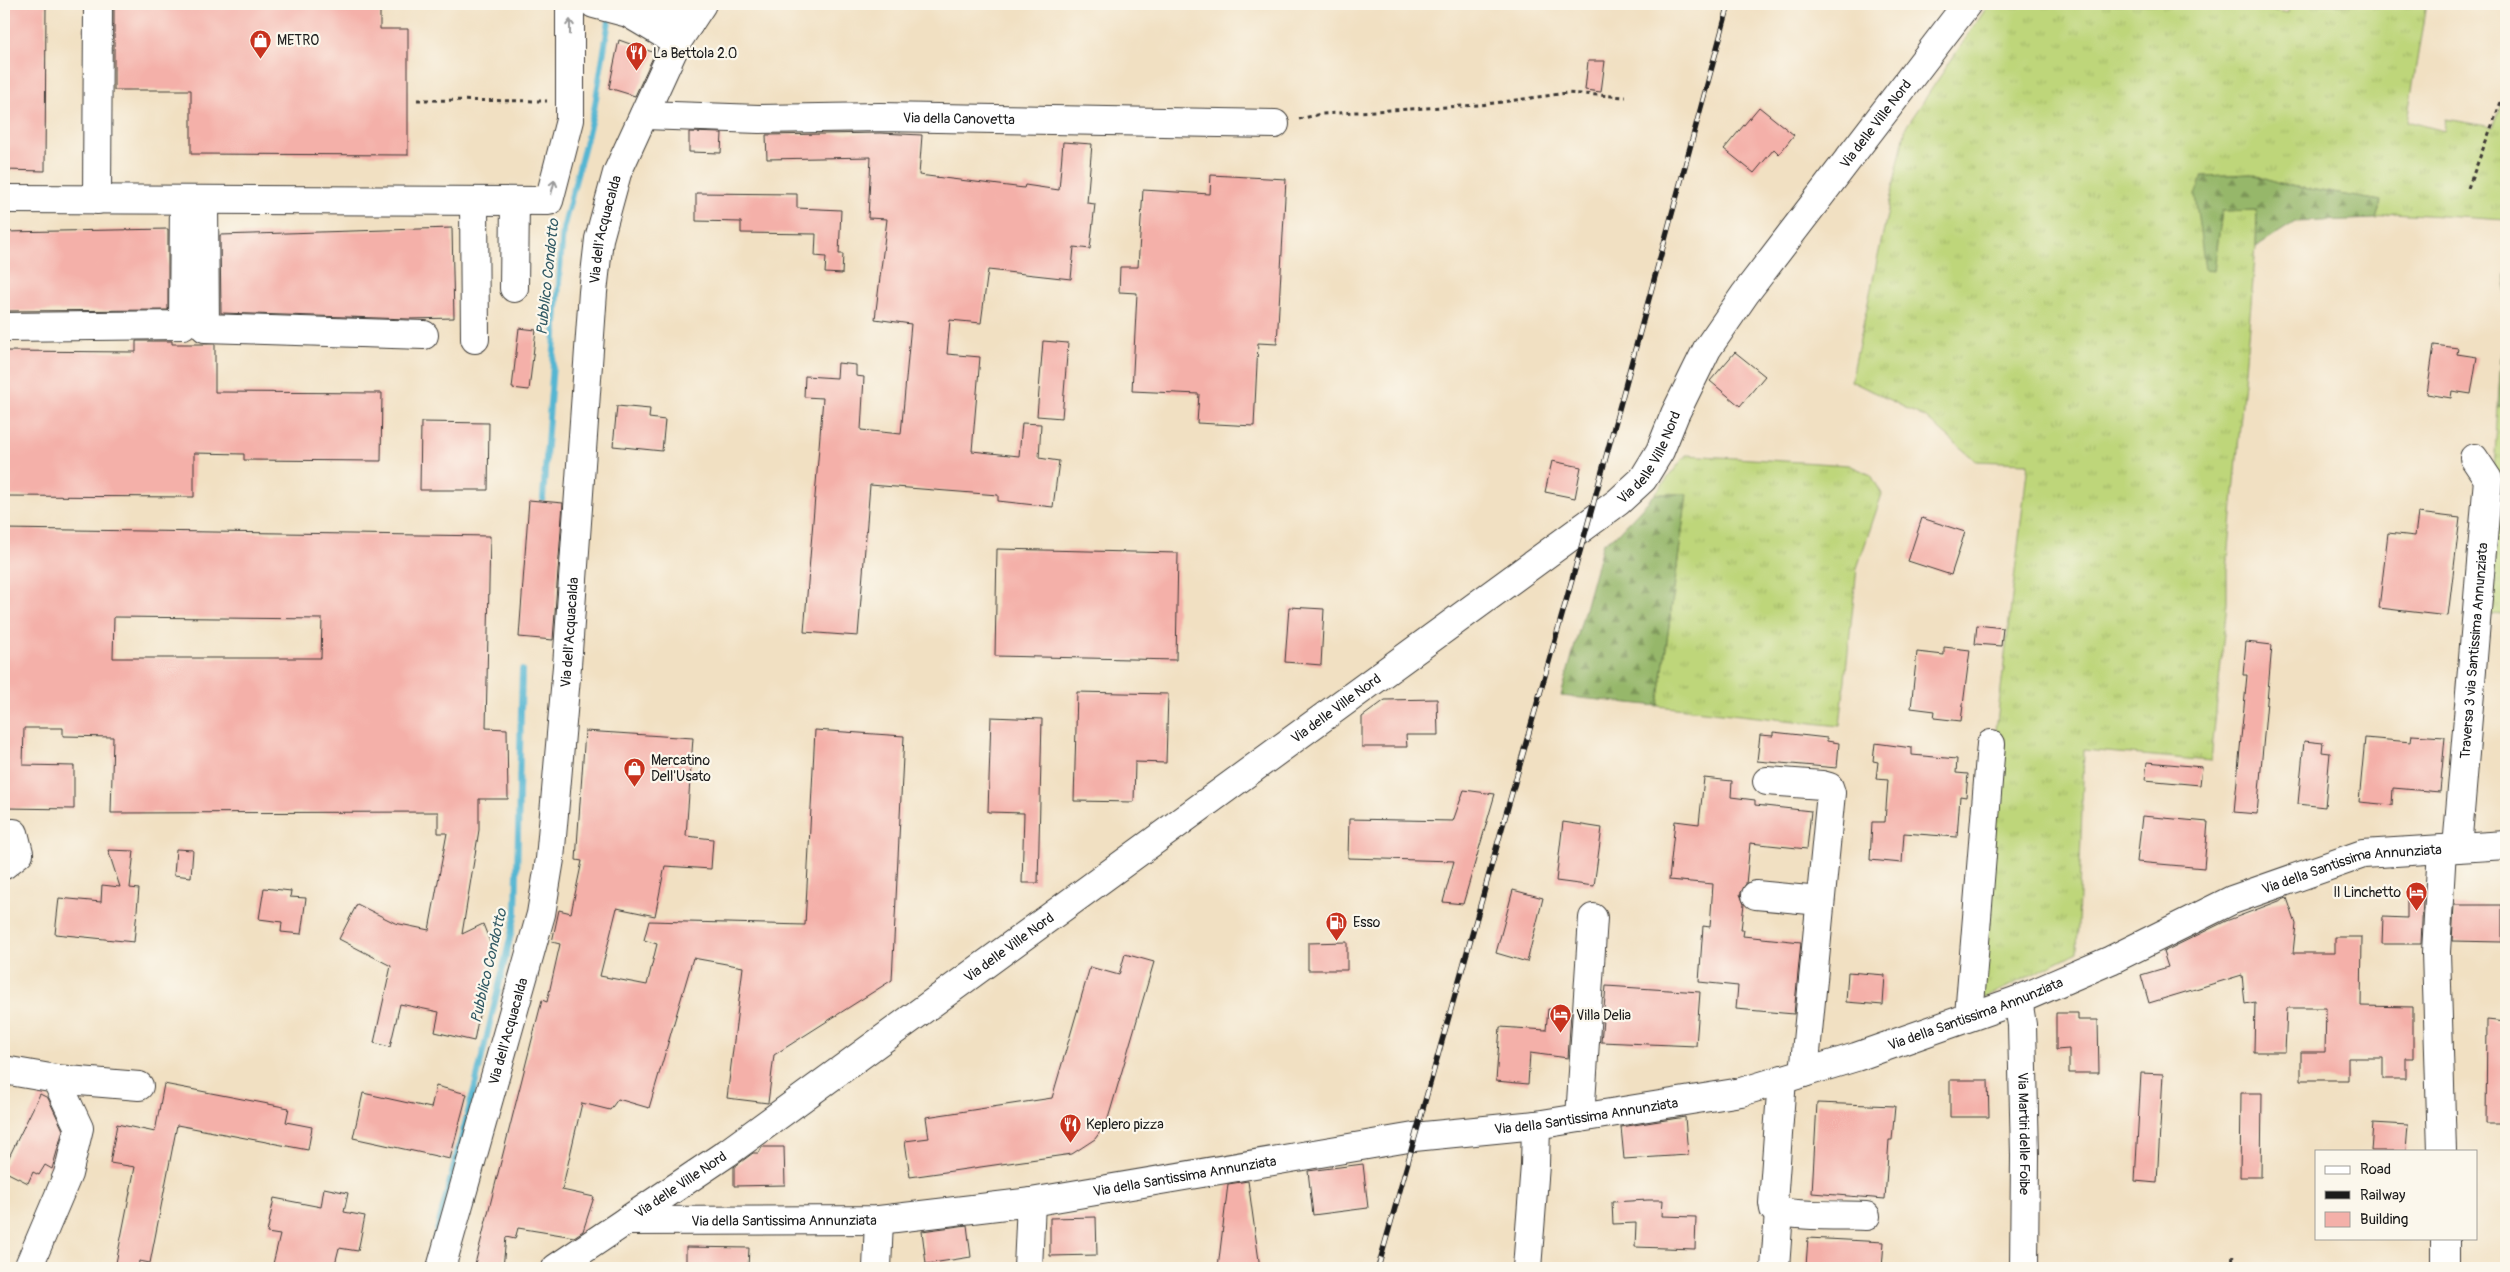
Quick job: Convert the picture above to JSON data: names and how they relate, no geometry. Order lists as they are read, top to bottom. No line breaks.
{"streets":{"street":["Via della Canovetta","Via delle Ville Nord","Via dell'Acquacalda","Traversa 3 via Santissima Annunziata","Via della Santissima Annunziata","Via Martiri delle Foibe"]},"crossings":[["Via della Canovetta","Via dell'Acquacalda"],["Via delle Ville Nord","Via della Santissima Annunziata"],["Traversa 3 via Santissima Annunziata","Via della Santissima Annunziata"],["Via della Santissima Annunziata","Via Martiri delle Foibe"]],"water":["Pubblico Condotto"],"places":{"shop":["METRO","Mercatino Dell'Usato"],"restaurant":["La Bettola 2.0","Keplero pizza"],"hotel":["Il Linchetto","Villa Delia"],"fuel station":["Esso"]},"legend":["Road","Railway","Building"]}
